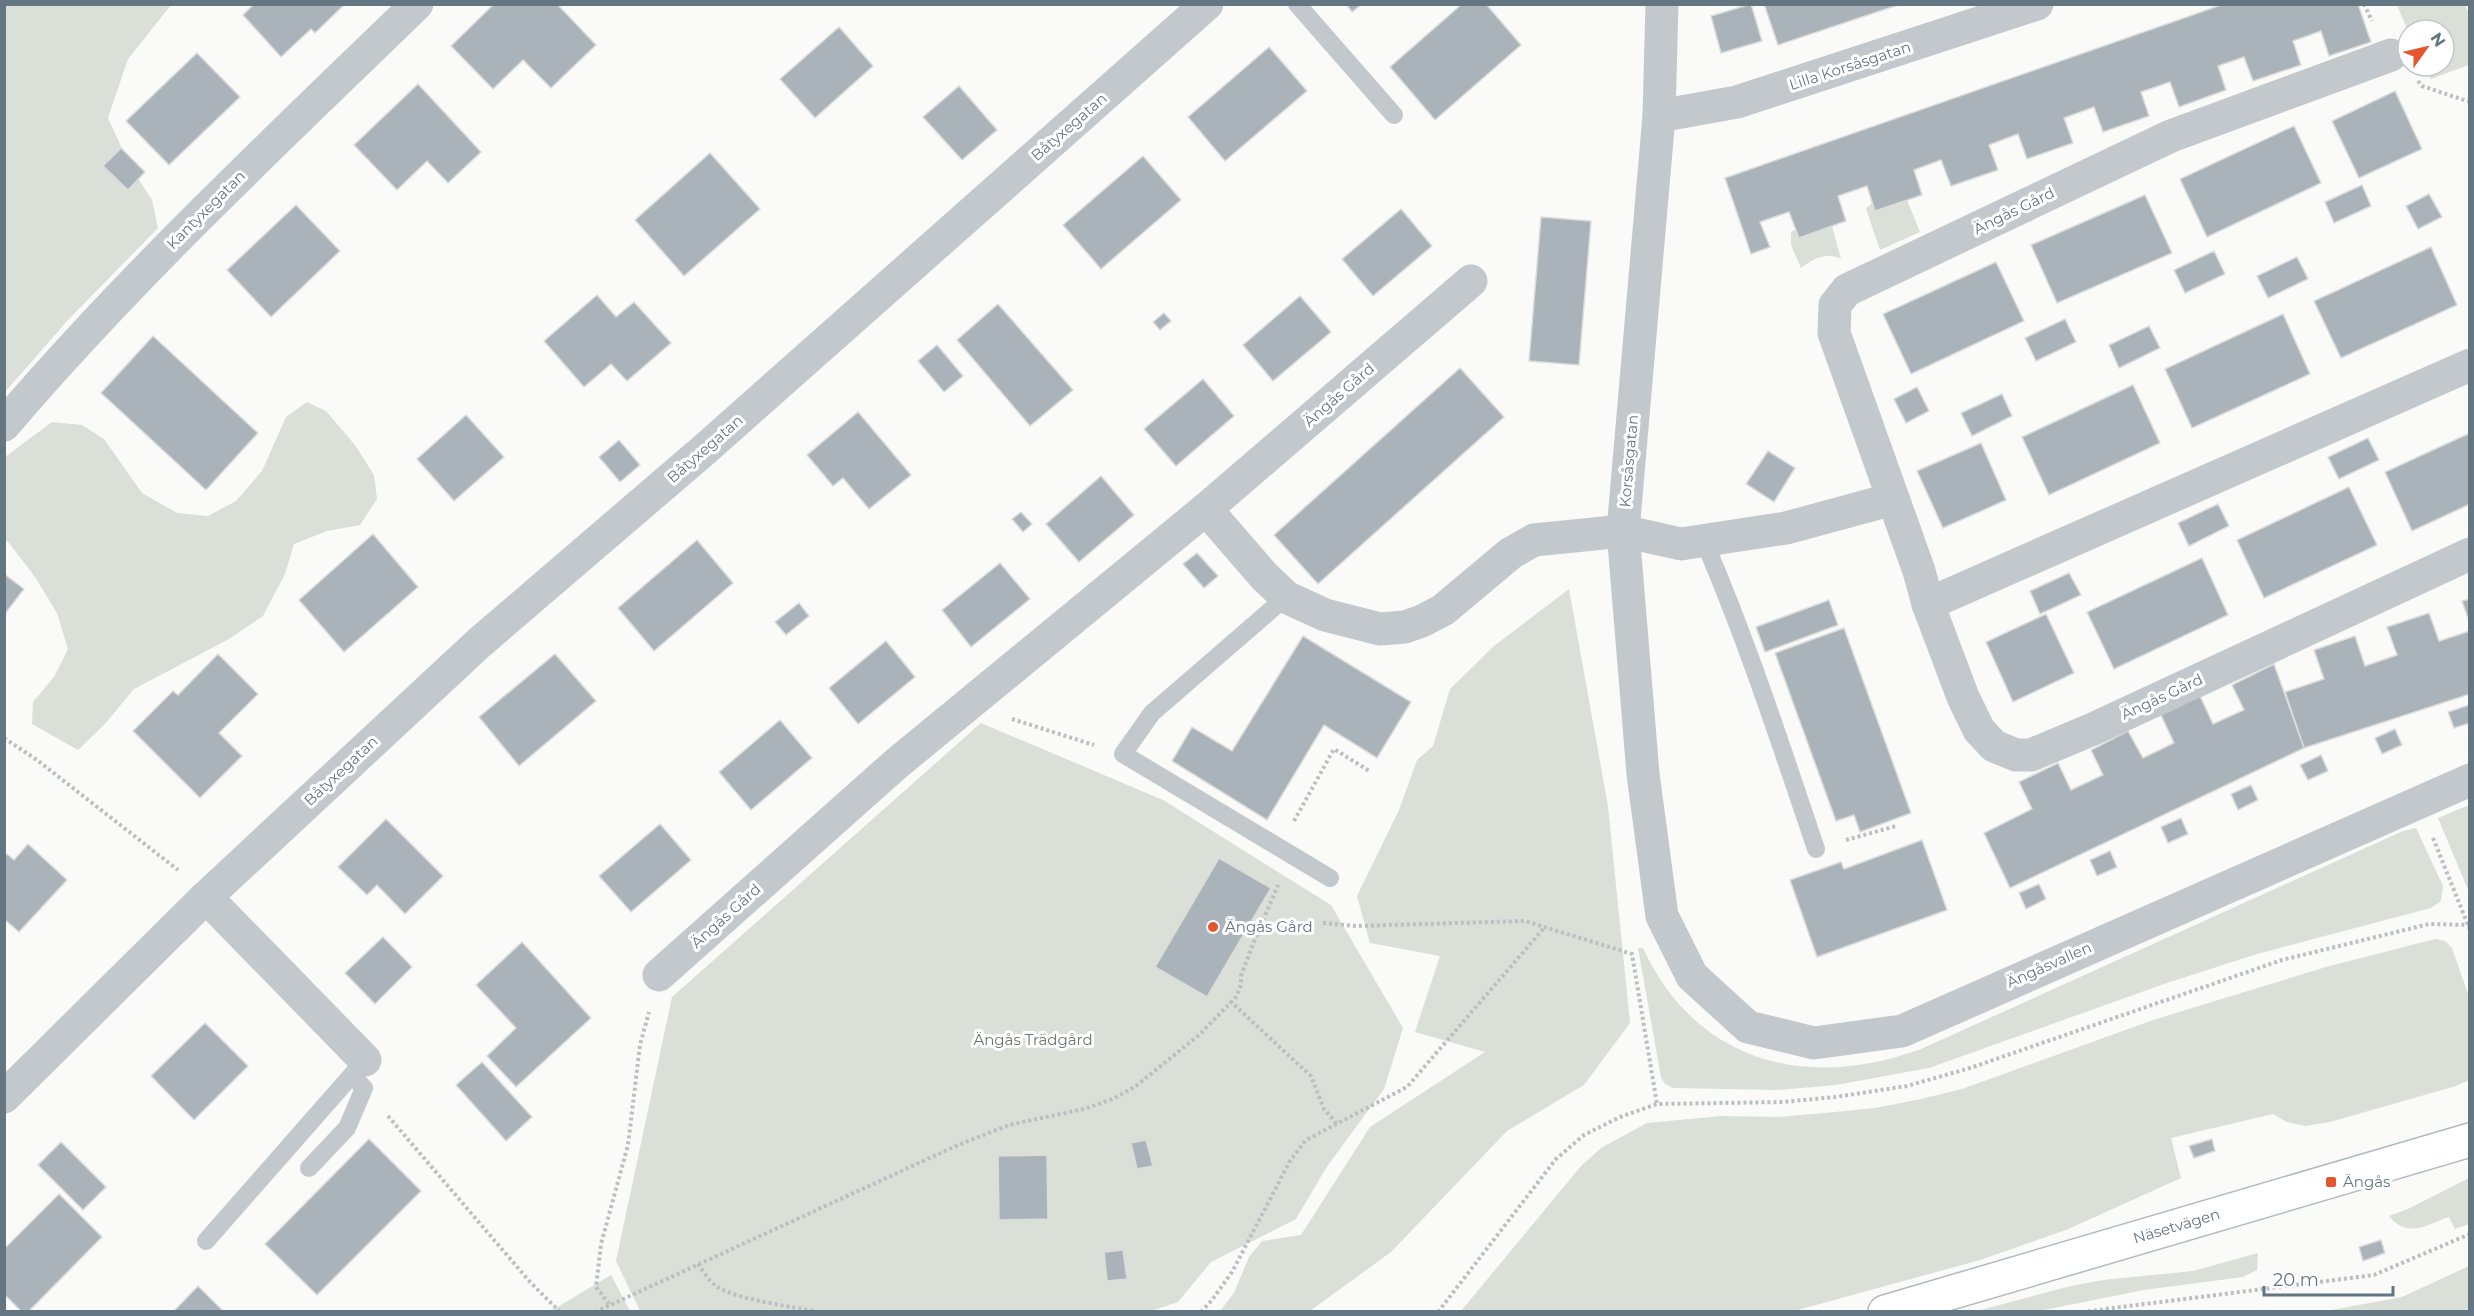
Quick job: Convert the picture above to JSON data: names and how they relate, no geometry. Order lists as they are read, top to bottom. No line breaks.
{"streets":{"street":["Lilla Korsåsgatan","Båtyxegatan","Kantyxegatan","Ängås Gård","Korsåsgatan","Ängåsvallen","Näsetvägen"]},"crossings":[["Lilla Korsåsgatan","Korsåsgatan"],["Korsåsgatan","Ängåsvallen"]],"parks":["Ängås Trädgård"],"places":{"other":["Ängås Gård"],"transit":["Ängås"]},"scale_bar":"20 m","north":"top right"}
